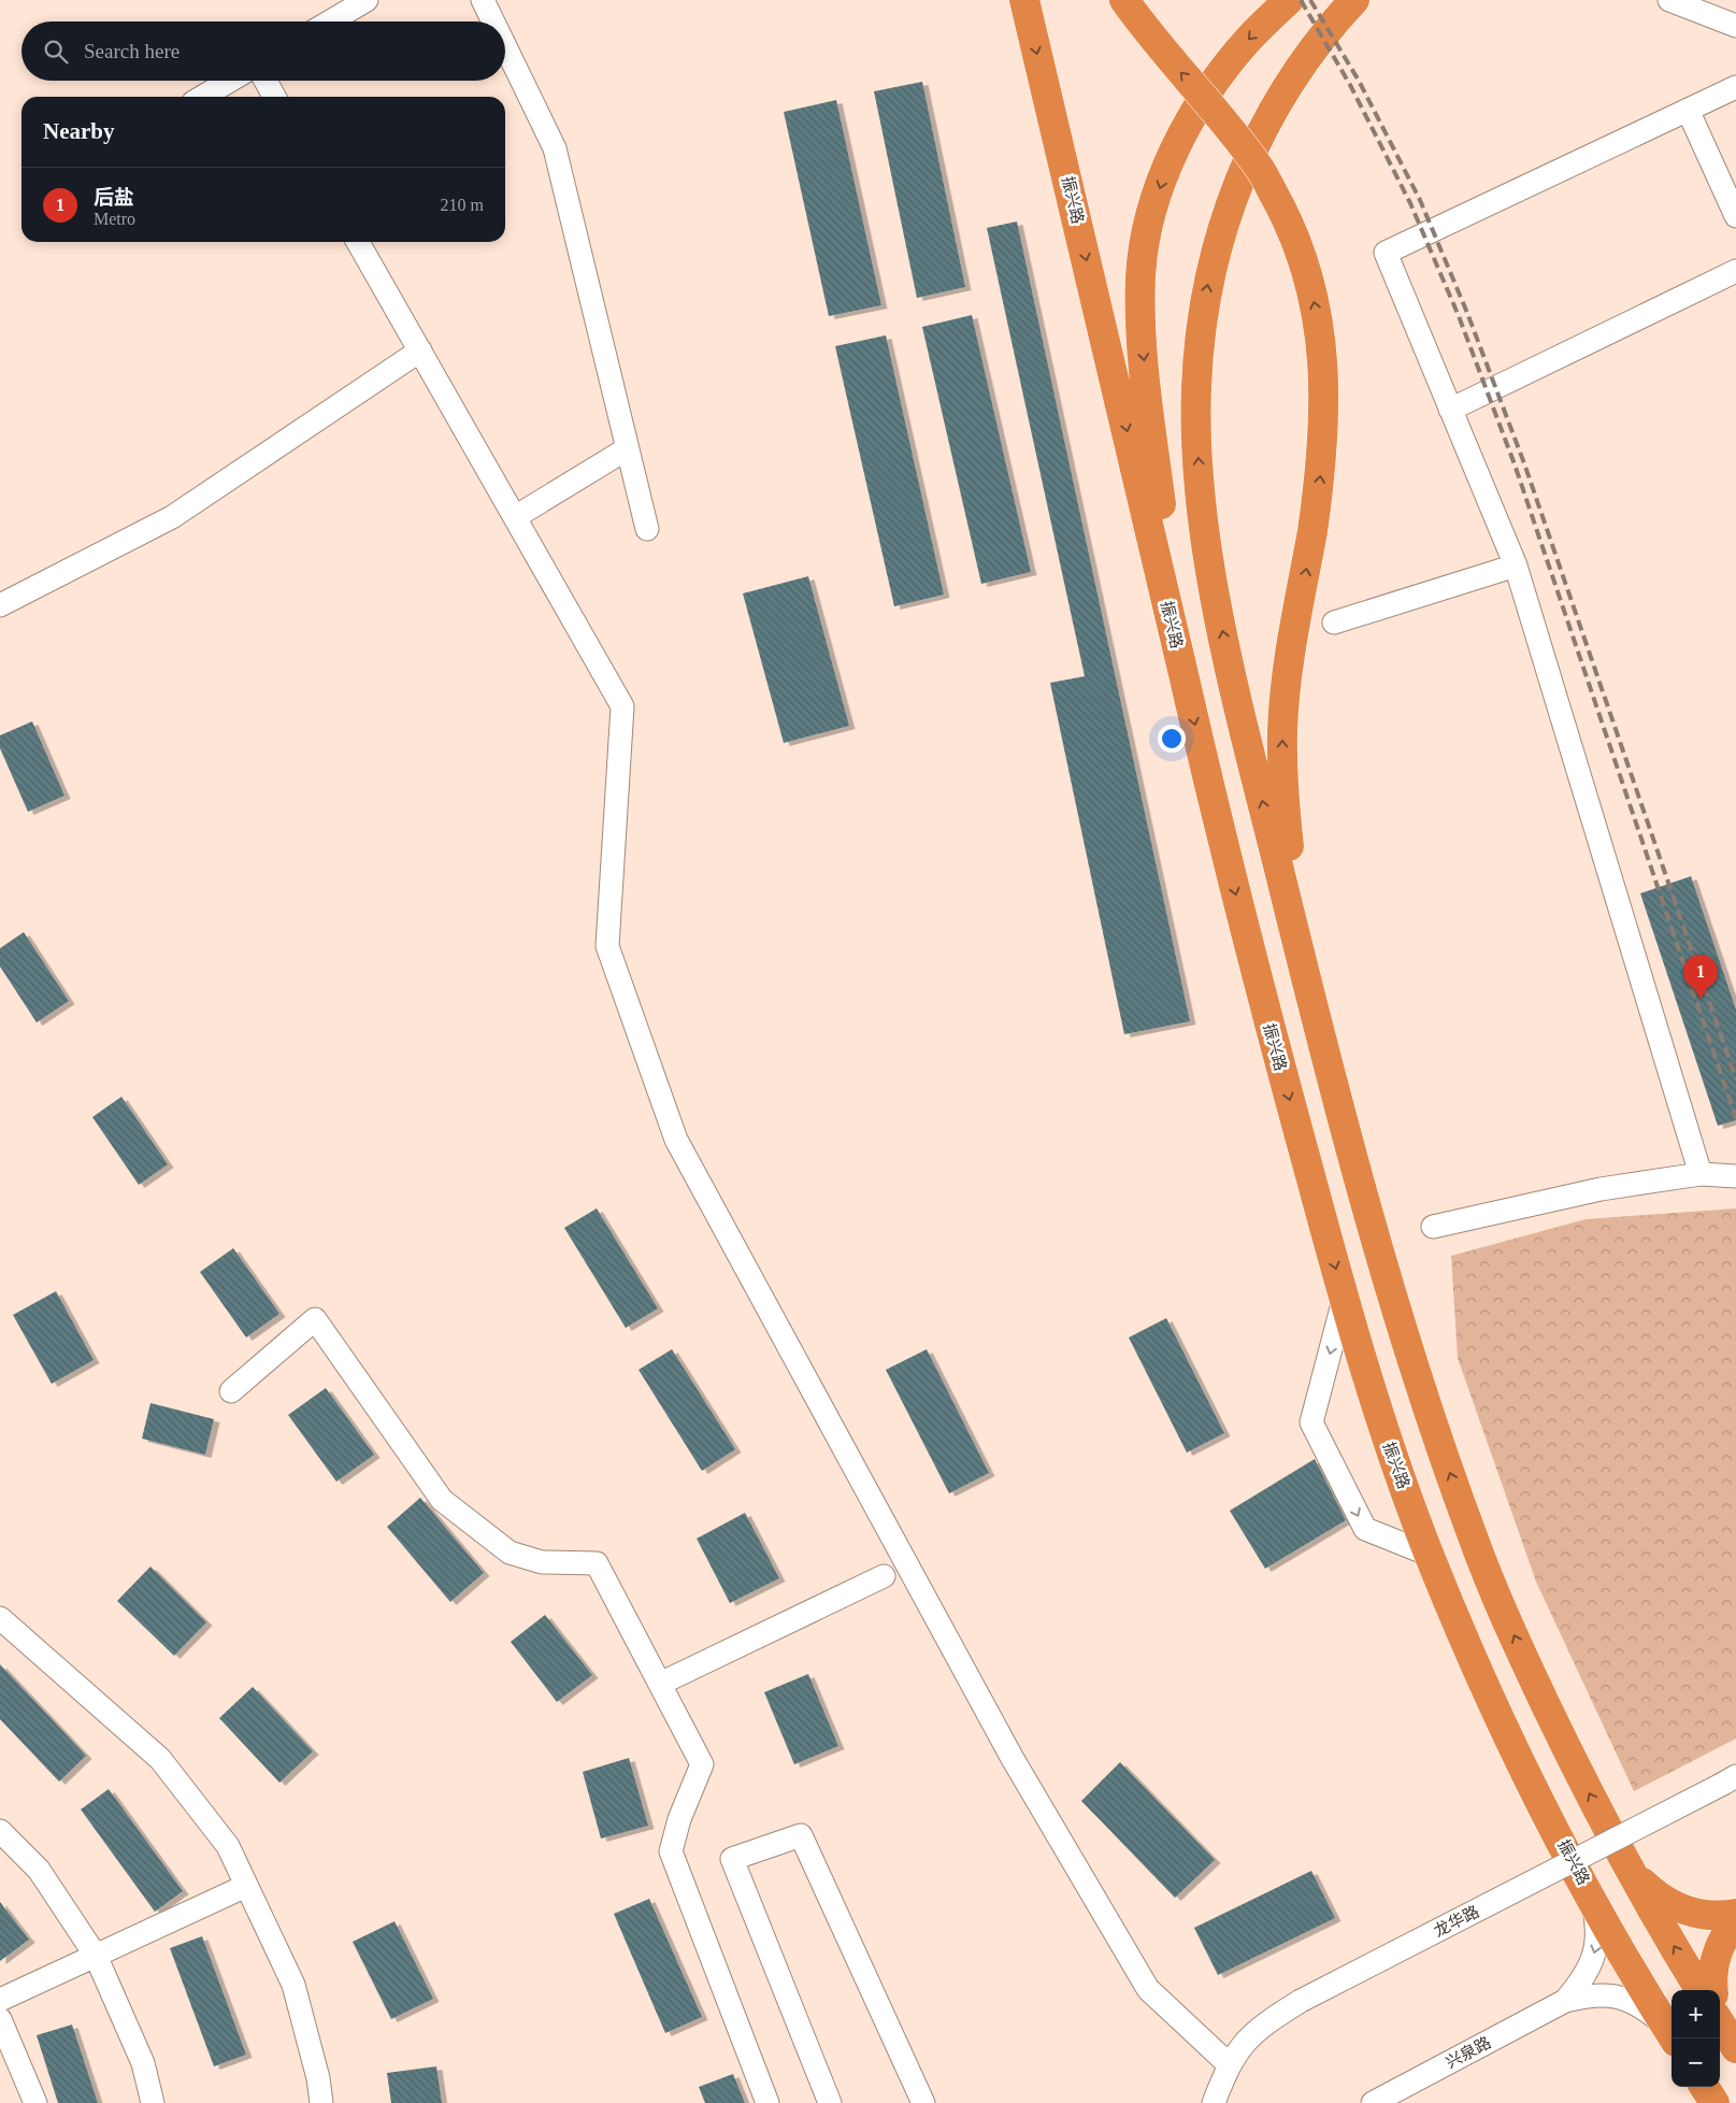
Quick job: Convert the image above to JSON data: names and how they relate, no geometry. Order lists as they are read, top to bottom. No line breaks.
{"streets":{"highway":["振兴路"],"street":["龙华路","兴泉路"]},"page":{"search":"Search here","heading":"Nearby","list":[{"mark":"1","name":"后盐","note":"Metro","value":"210 m"}],"pins":"1","map_buttons":["+","−"]}}
